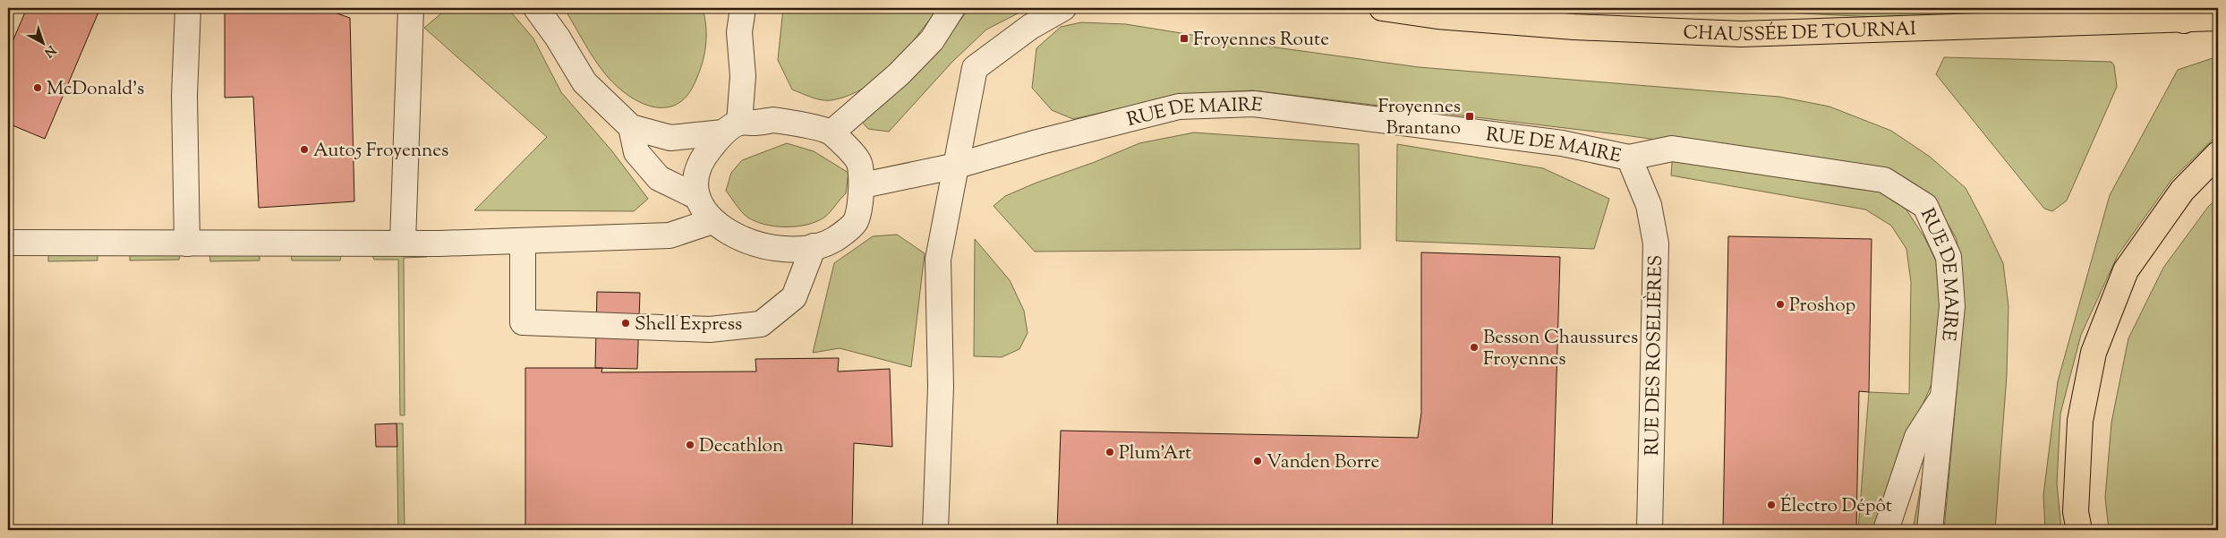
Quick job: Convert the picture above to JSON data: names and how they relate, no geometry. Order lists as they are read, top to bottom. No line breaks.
{"streets":{"main road":["CHAUSSÉE DE TOURNAI"],"street":["RUE DE MAIRE","RUE DES ROSELIÈRES"]},"crossings":[["RUE DE MAIRE","RUE DES ROSELIÈRES"]],"places":{"transit":["Froyennes Route","Froyennes Brantano"],"other":["McDonald's","Auto5 Froyennes","Proshop","Shell Express","Besson Chaussures Froyennes","Decathlon","Plum'Art","Vanden Borre","Électro Dépôt"]},"north":"bottom right"}
